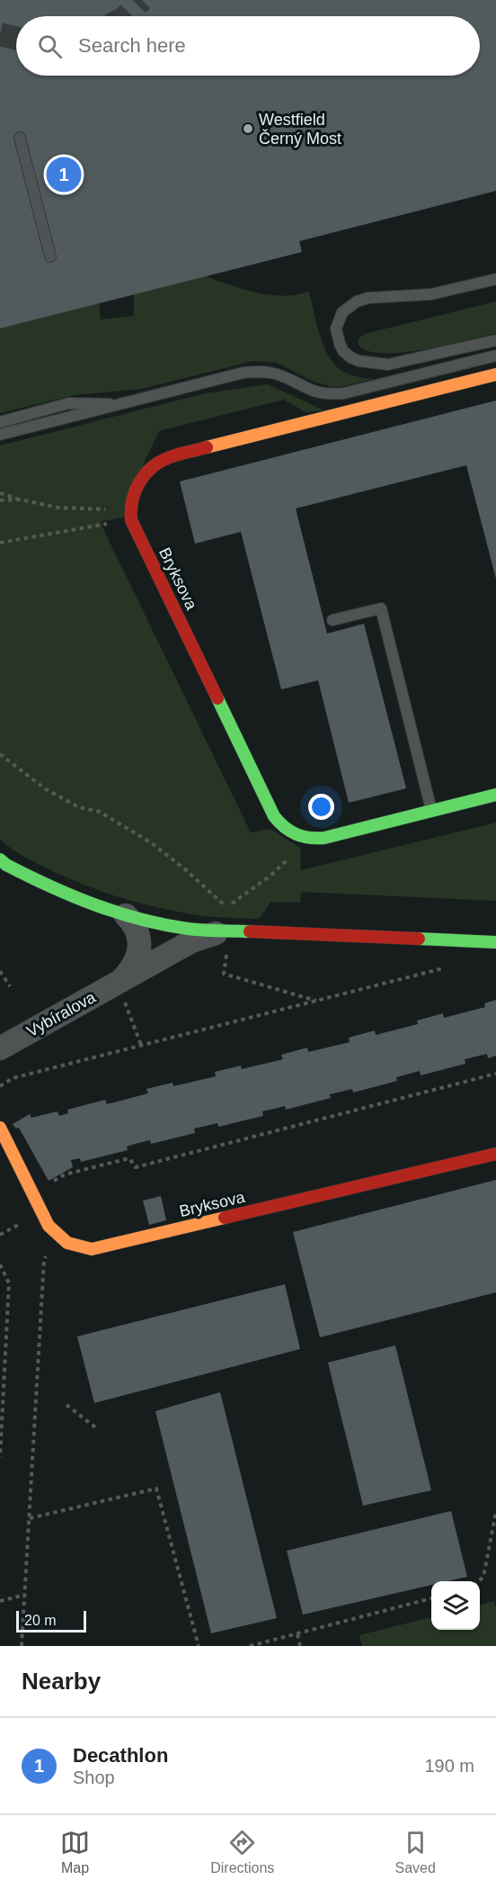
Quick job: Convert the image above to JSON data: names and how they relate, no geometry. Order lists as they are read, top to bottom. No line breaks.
{"streets":{"street":["Bryksova","Vybíralova"]},"places":["Westfield Černý Most"],"scale_bar":"20 m","page":{"search":"Search here","pins":"1","scale":"20 m","heading":"Nearby","list":[{"mark":"1","name":"Decathlon","note":"Shop","value":"190 m"}],"nav":["Map","Directions","Saved"]}}
